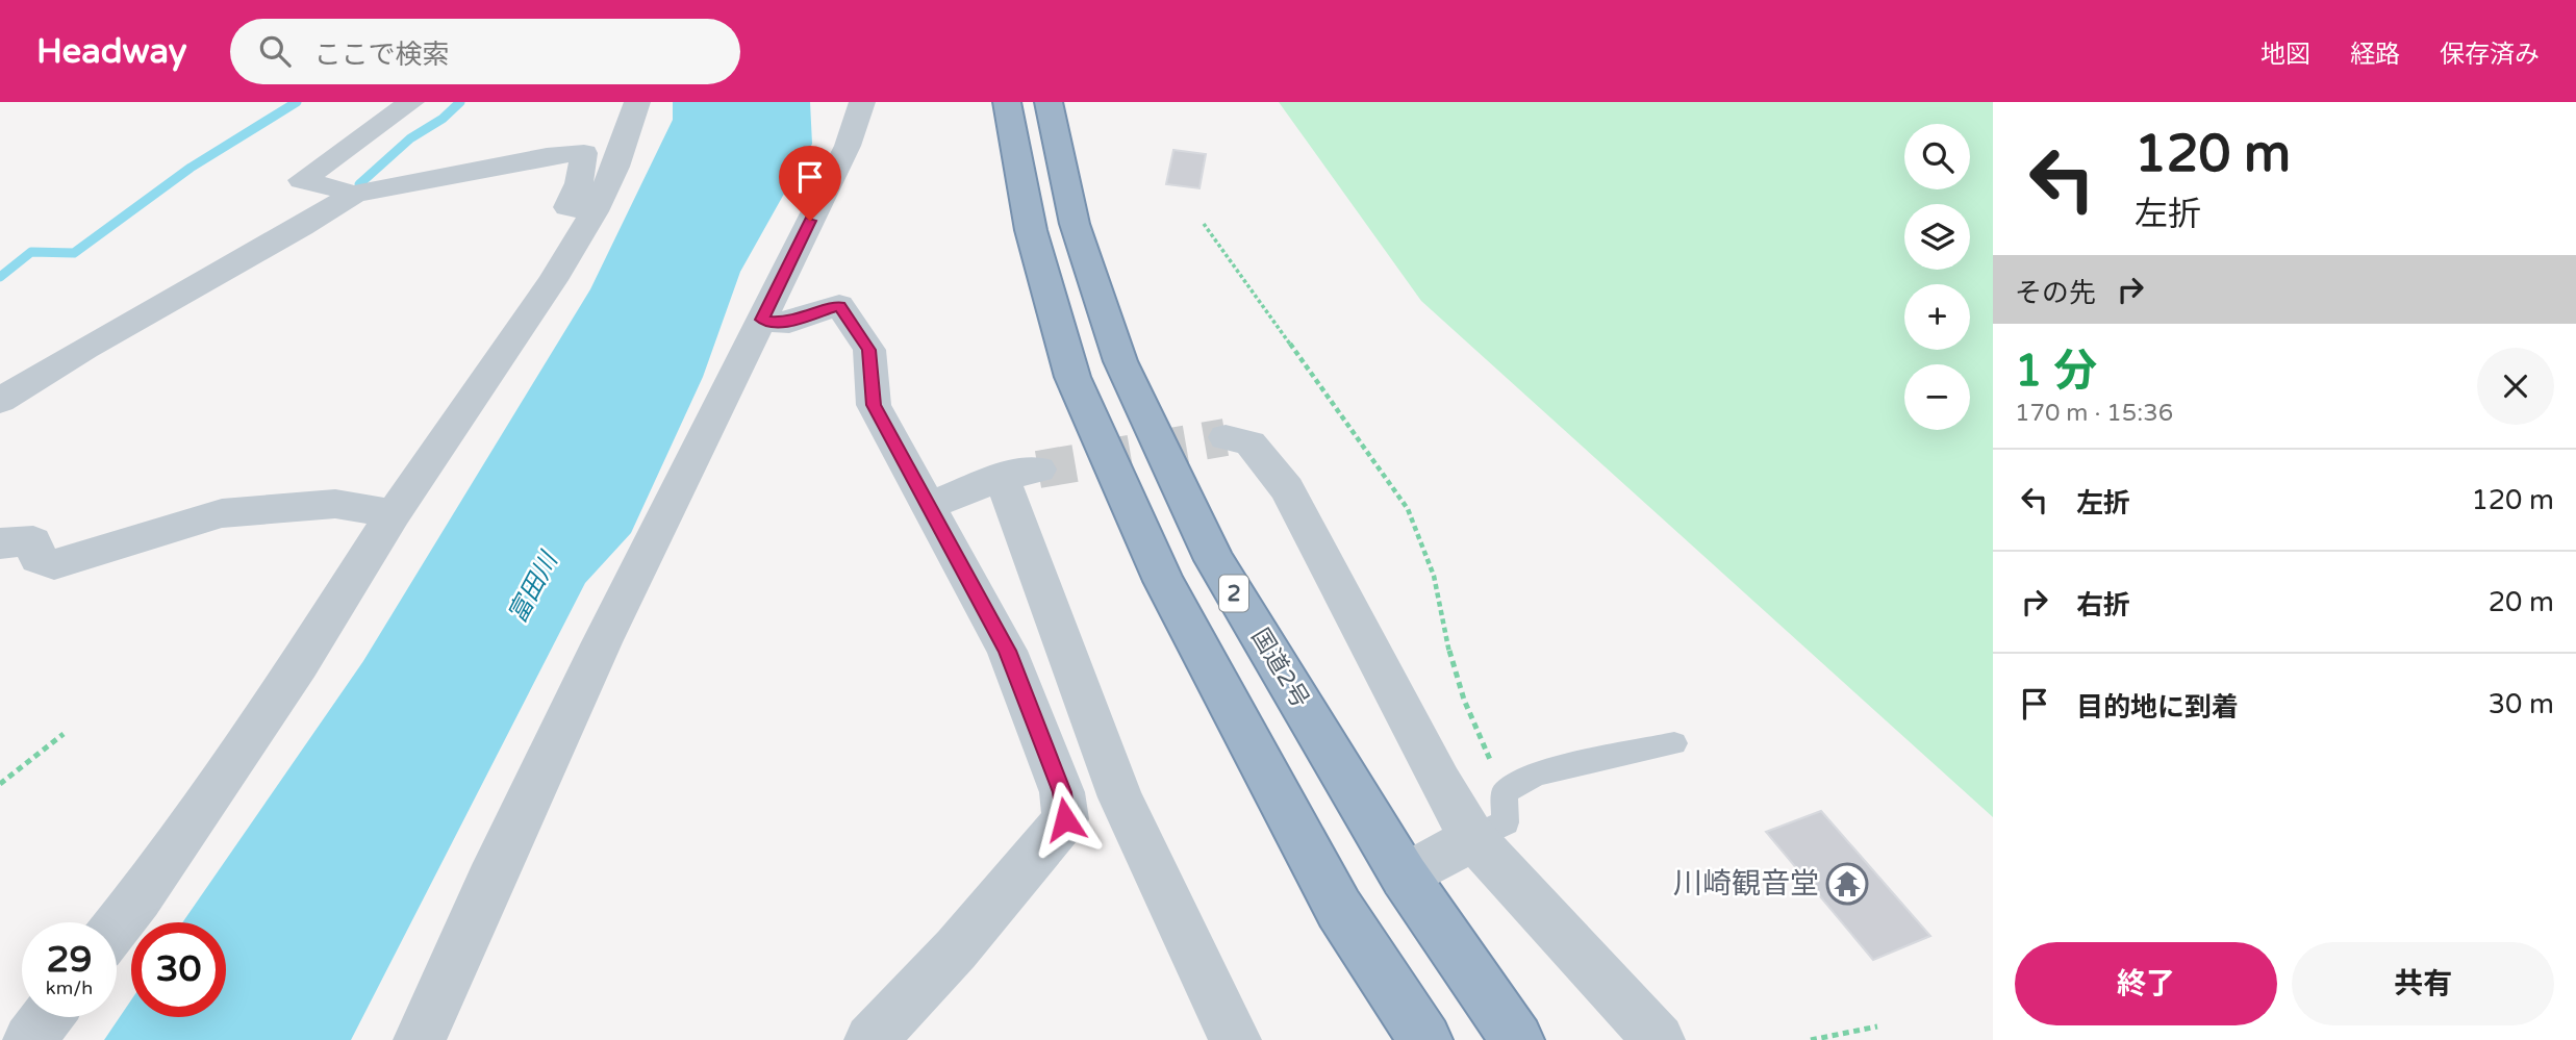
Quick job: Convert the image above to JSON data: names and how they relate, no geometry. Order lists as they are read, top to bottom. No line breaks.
{"streets":{"highway":["2","国道2号"]},"water":["富田川"],"places":{"temple":["川崎観音堂"]},"page":{"header":"Headway","search":"ここで検索","nav":["地図","経路","保存済み"],"turn":["120 m","左折"],"map_buttons":["+","−"],"then":"その先","heading":["1 分","170 m · 15:36"],"list":[{"name":"左折","value":"120 m"},{"name":"右折","value":"20 m"},{"name":"目的地に到着","value":"30 m"}],"speed":"29 km/h","limit":"30","buttons":["終了","共有"]}}
